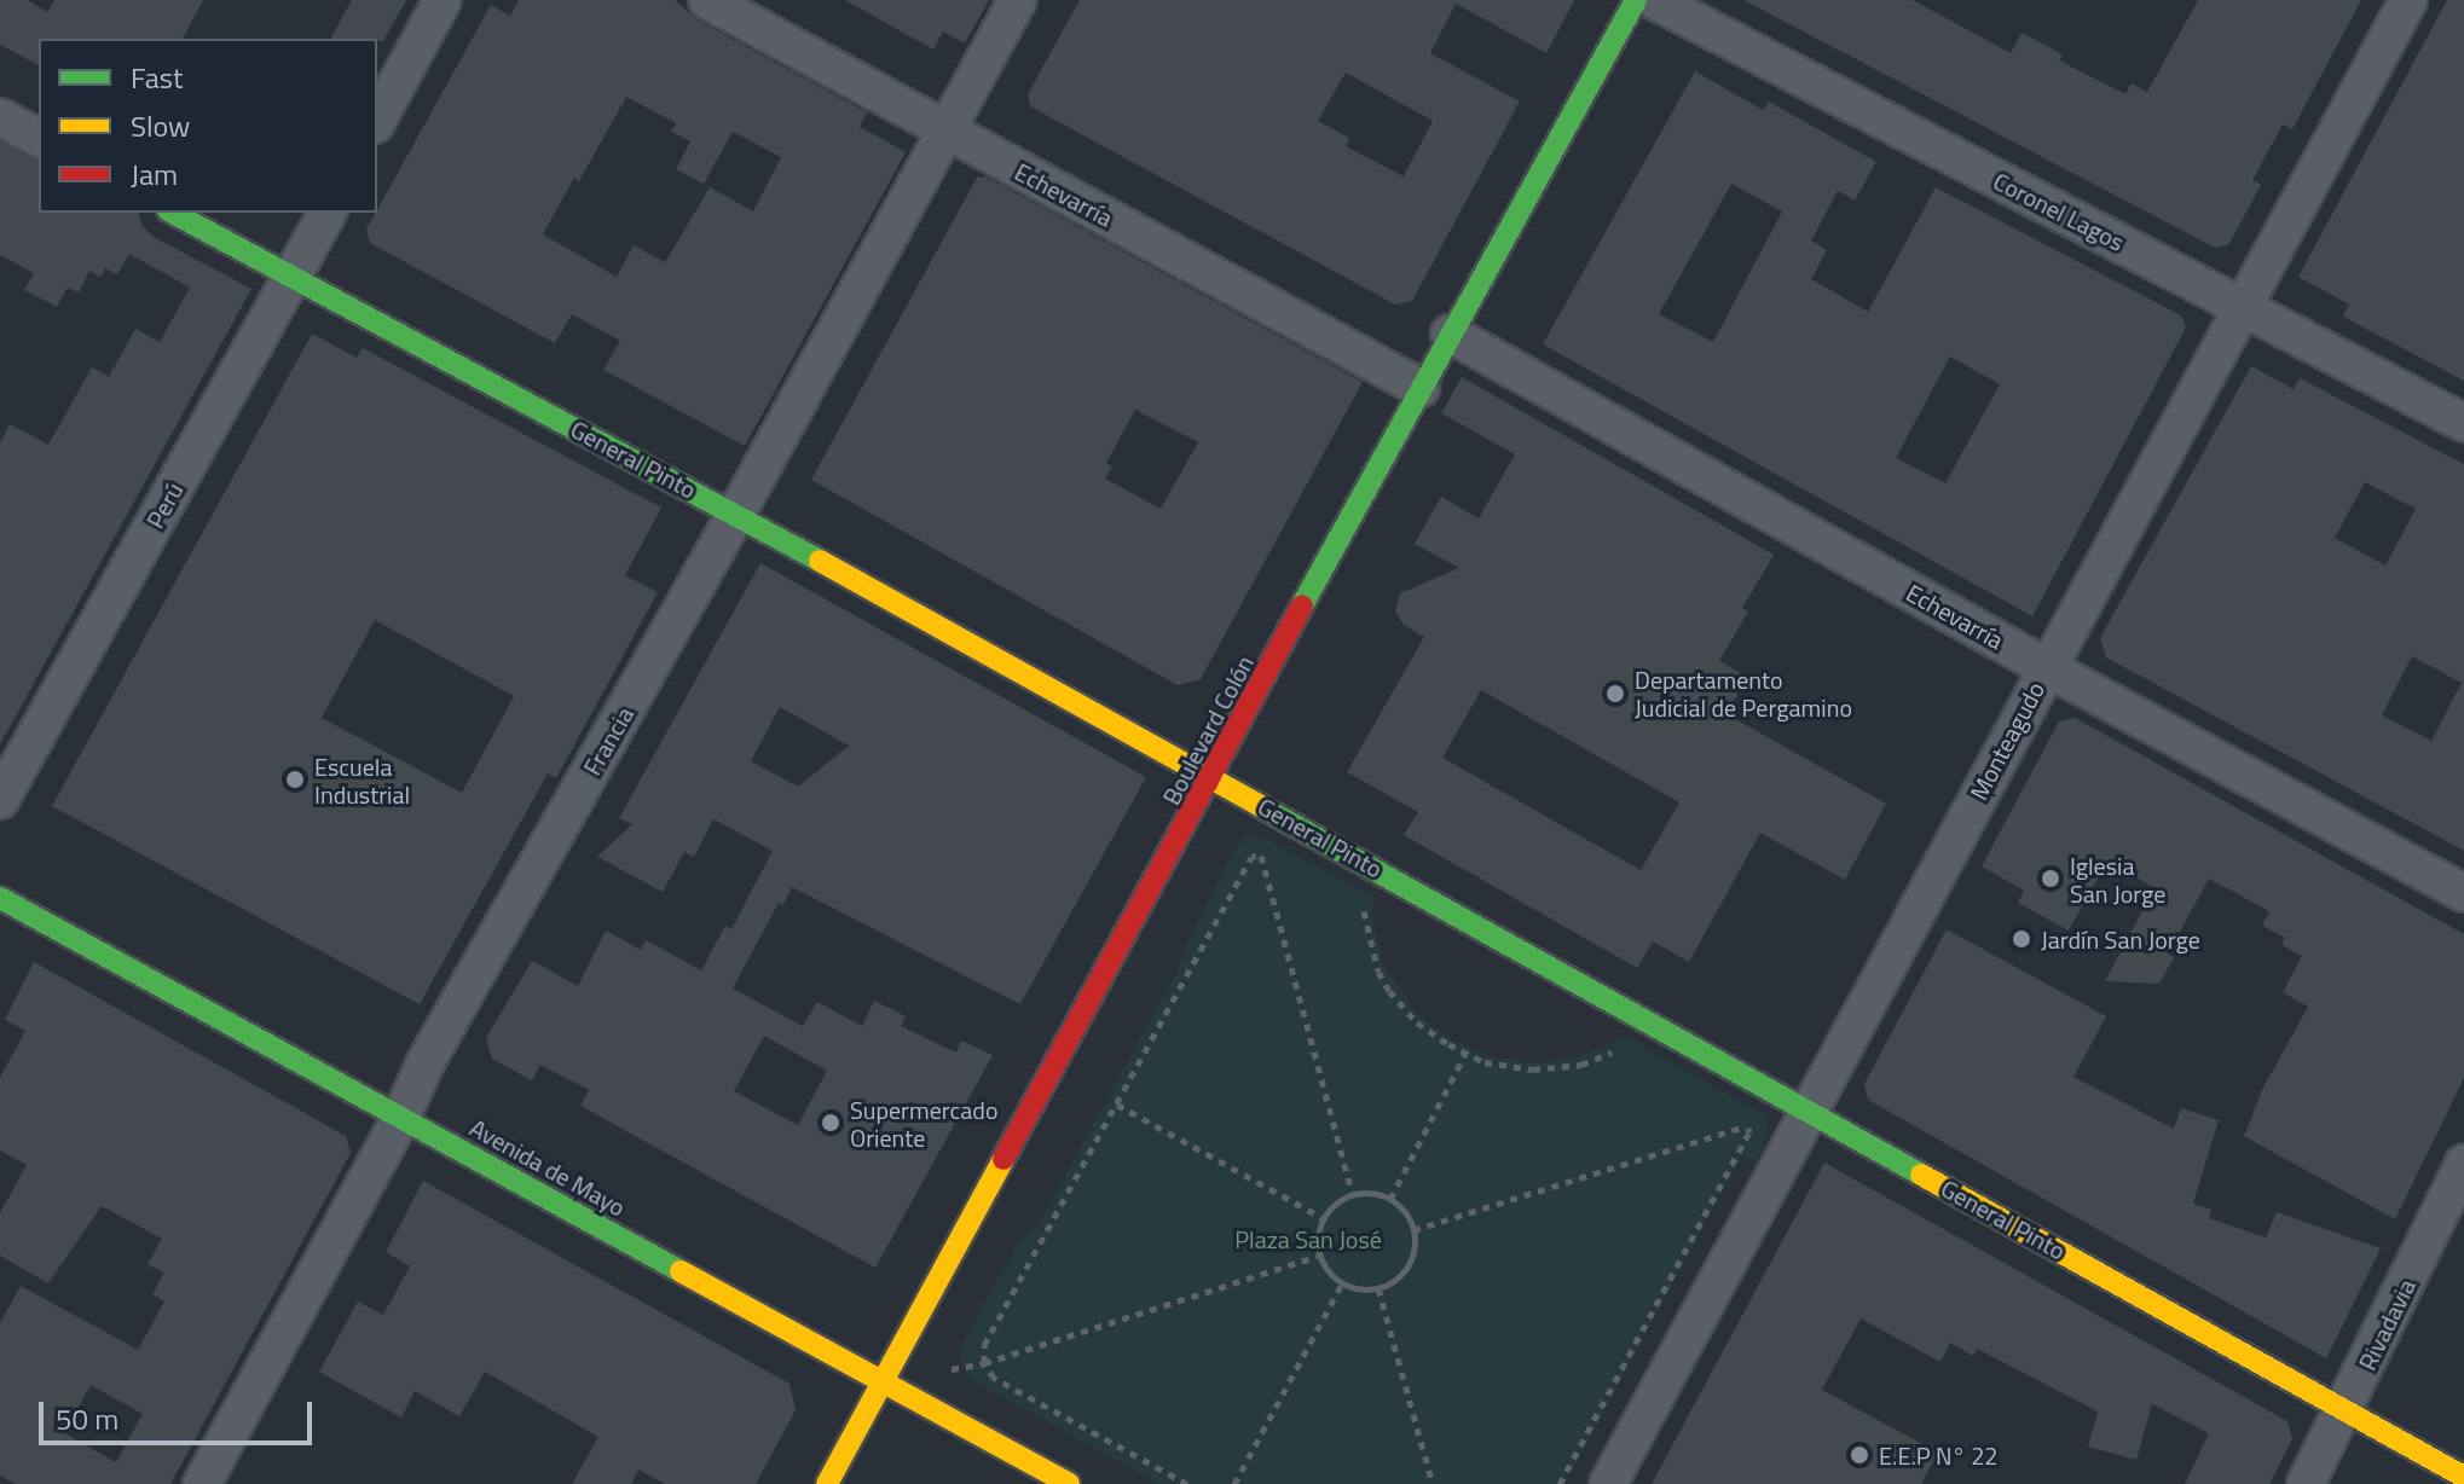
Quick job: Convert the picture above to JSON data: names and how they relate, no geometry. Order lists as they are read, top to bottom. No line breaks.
{"streets":{"main road":["General Pinto","Boulevard Colón","Avenida de Mayo"],"street":["Echevarría","Coronel Lagos","Perú","Francia","Monteagudo","Rivadavia"]},"crossings":[["Echevarría","Boulevard Colón"],["Echevarría","Francia"],["Echevarría","Monteagudo"],["Coronel Lagos","Monteagudo"],["General Pinto","Perú"],["General Pinto","Boulevard Colón"],["General Pinto","Francia"],["General Pinto","Monteagudo"],["General Pinto","Rivadavia"],["Boulevard Colón","Avenida de Mayo"],["Francia","Avenida de Mayo"]],"parks":["Plaza San José"],"places":["Departamento Judicial de Pergamino","Escuela Industrial","Iglesia San Jorge","Jardín San Jorge","Supermercado Oriente","E.E.P N° 22"],"legend":["Fast","Slow","Jam"],"scale_bar":"50 m"}
